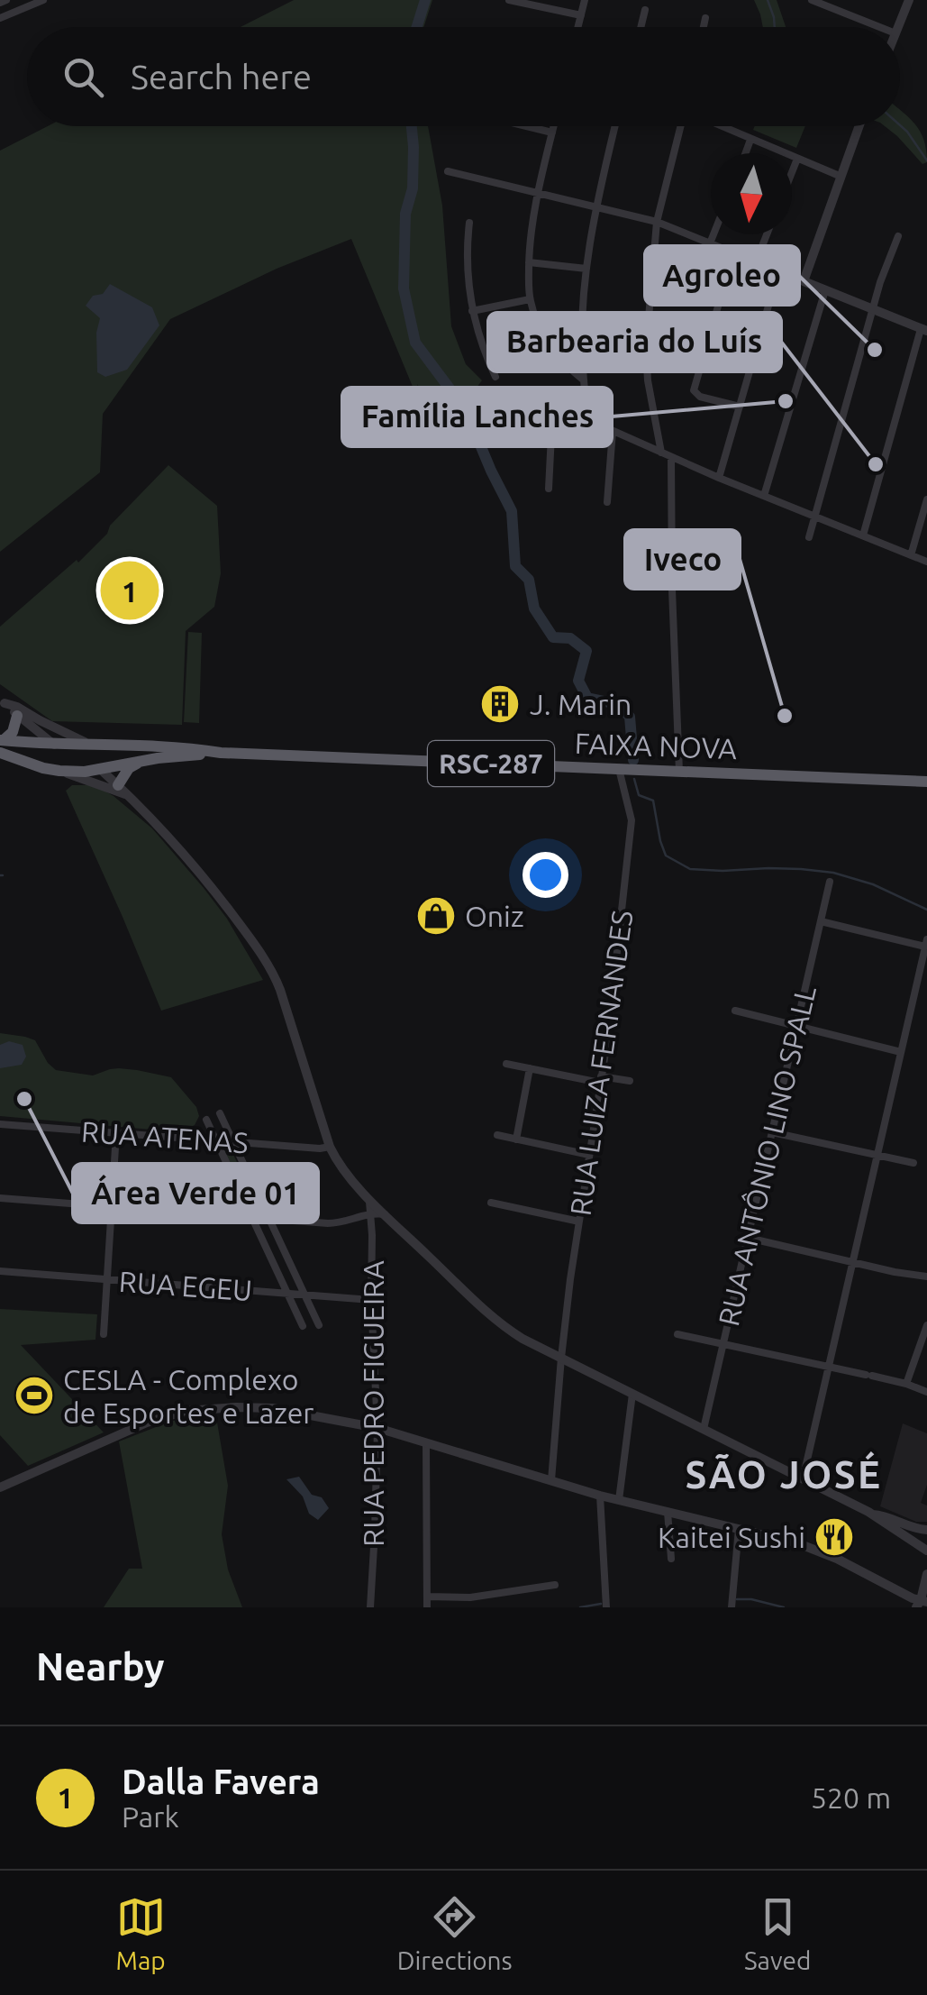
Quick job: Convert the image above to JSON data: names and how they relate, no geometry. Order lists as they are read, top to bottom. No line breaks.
{"streets":{"highway":["FAIXA NOVA","RSC-287"],"street":["RUA LUIZA FERNANDES","RUA ATENAS","RUA ANTÔNIO LINO SPALL","RUA EGEU","RUA PEDRO FIGUEIRA"]},"crossings":[["FAIXA NOVA","RUA LUIZA FERNANDES"],["RUA EGEU","RUA PEDRO FIGUEIRA"]],"districts":["SÃO JOSÉ"],"places":{"other":["Agroleo","Família Lanches","Barbearia do Luís","Iveco","Área Verde 01"],"building":["J. Marin"],"shop":["Oniz"],"sports":["CESLA - Complexo de Esportes e Lazer"],"restaurant":["Kaitei Sushi"]},"north":"bottom","page":{"search":"Search here","pins":"1","heading":"Nearby","list":[{"mark":"1","name":"Dalla Favera","note":"Park","value":"520 m"}],"nav":["Map","Directions","Saved"]}}
